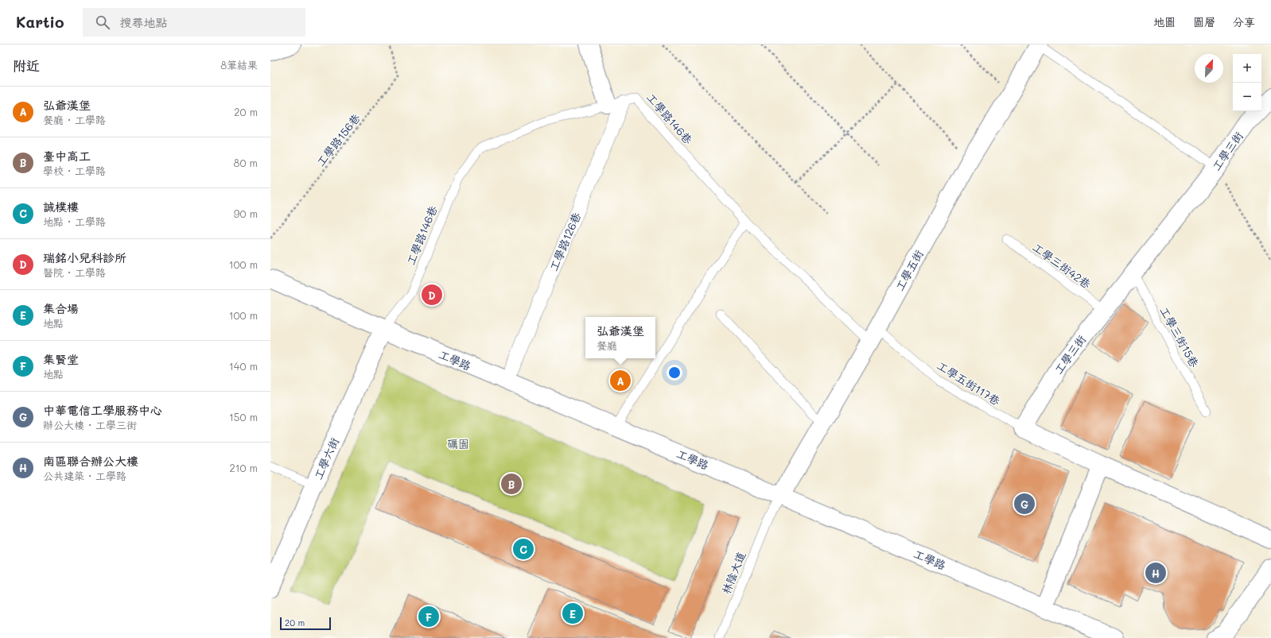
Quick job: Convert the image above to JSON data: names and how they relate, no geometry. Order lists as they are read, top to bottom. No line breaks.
{"streets":{"street":["工學三街","工學路126巷","工學五街","工學路","工學六街"],"lane":["工學路146巷","工學三街42巷","工學三街15巷","工學五街117巷","林陰大道"],"path":["工學路156巷"]},"crossings":[["工學路146巷","工學路126巷"],["工學路146巷","工學路"],["工學路146巷","工學五街117巷"],["工學路146巷","工學六街"],["工學三街","工學三街42巷"],["工學三街","工學三街15巷"],["工學三街","工學五街117巷"],["工學路126巷","工學路"],["工學五街","工學路"],["工學五街","工學五街117巷"],["工學五街","林陰大道"],["工學路","工學六街"],["工學路","林陰大道"]],"parks":["礪園"],"scale_bar":"20 m","north":"top right","page":{"header":"Kartio","search":"搜尋地點","nav":["地圖","圖層","分享"],"heading":["附近","8筆結果"],"map_buttons":["+","−"],"list":[{"mark":"A","name":"弘爺漢堡","note":"餐廳 · 工學路","value":"20 m"},{"mark":"B","name":"臺中高工","note":"學校 · 工學路","value":"80 m"},{"mark":"C","name":"誠樸樓","note":"地點 · 工學路","value":"90 m"},{"mark":"D","name":"瑞銘小兒科診所","note":"醫院 · 工學路","value":"100 m"},{"mark":"E","name":"集合場","note":"地點","value":"100 m"},{"mark":"F","name":"集賢堂","note":"地點","value":"140 m"},{"mark":"G","name":"中華電信工學服務中心","note":"辦公大樓 · 工學三街","value":"150 m"},{"mark":"H","name":"南區聯合辦公大樓","note":"公共建築 · 工學路","value":"210 m"}],"pins":["D","A","B","G","C","H","E","F"],"popup":["弘爺漢堡","餐廳"],"scale":"20 m"}}
